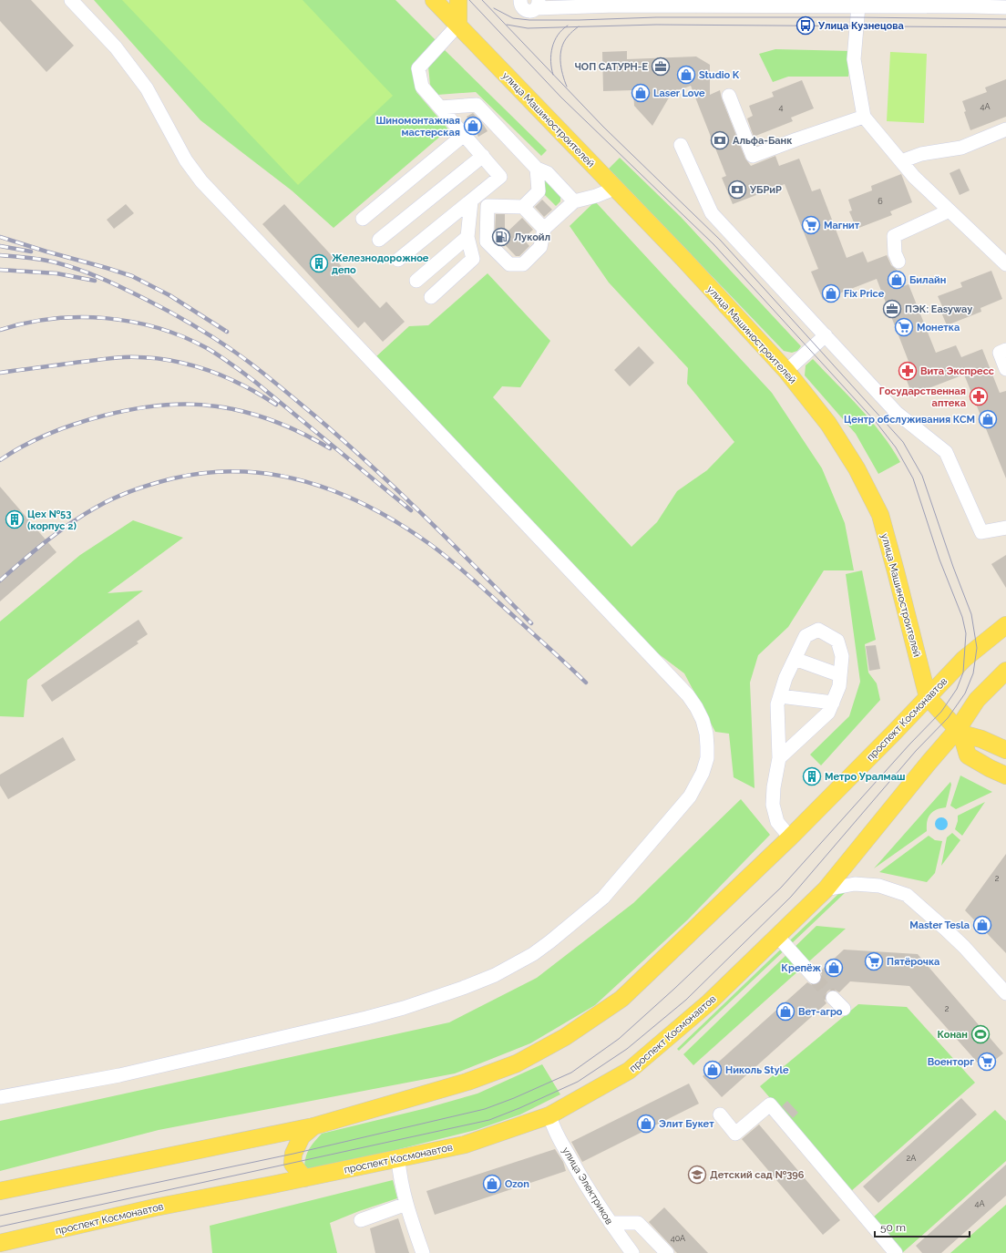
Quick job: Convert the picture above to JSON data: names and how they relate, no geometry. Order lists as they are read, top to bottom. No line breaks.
{"streets":{"main road":["улица Машиностроителей","проспект Космонавтов"],"street":["улица Электриков"]},"crossings":[["улица Машиностроителей","проспект Космонавтов"],["проспект Космонавтов","улица Электриков"]],"places":{"bus stop":["Улица Кузнецова"],"office":["ЧОП САТУРН-Е","ПЭК: Easyway"],"shop":["Studio K","Laser Love","Шиномонтажная мастерская","Билайн","Fix Price","Центр обслуживания КСМ","Master Tesla","Крепёж","Вет-агро","Николь Style","Элит Букет","Ozon"],"bank":["Альфа-Банк","УБРиР"],"supermarket":["Магнит","Монетка","Пятёрочка","Военторг"],"fuel station":["Лукойл"],"building":["Железнодорожное депо","Цех №53 (корпус 2)","Метро Уралмаш"],"pharmacy":["Вита Экспресс","Государственная аптека"],"sports":["Конан"],"school or university":["Детский сад №396"]},"house_numbers":["4А","4","6","2","2","2А","4А","40А"],"scale_bar":"50 m"}
